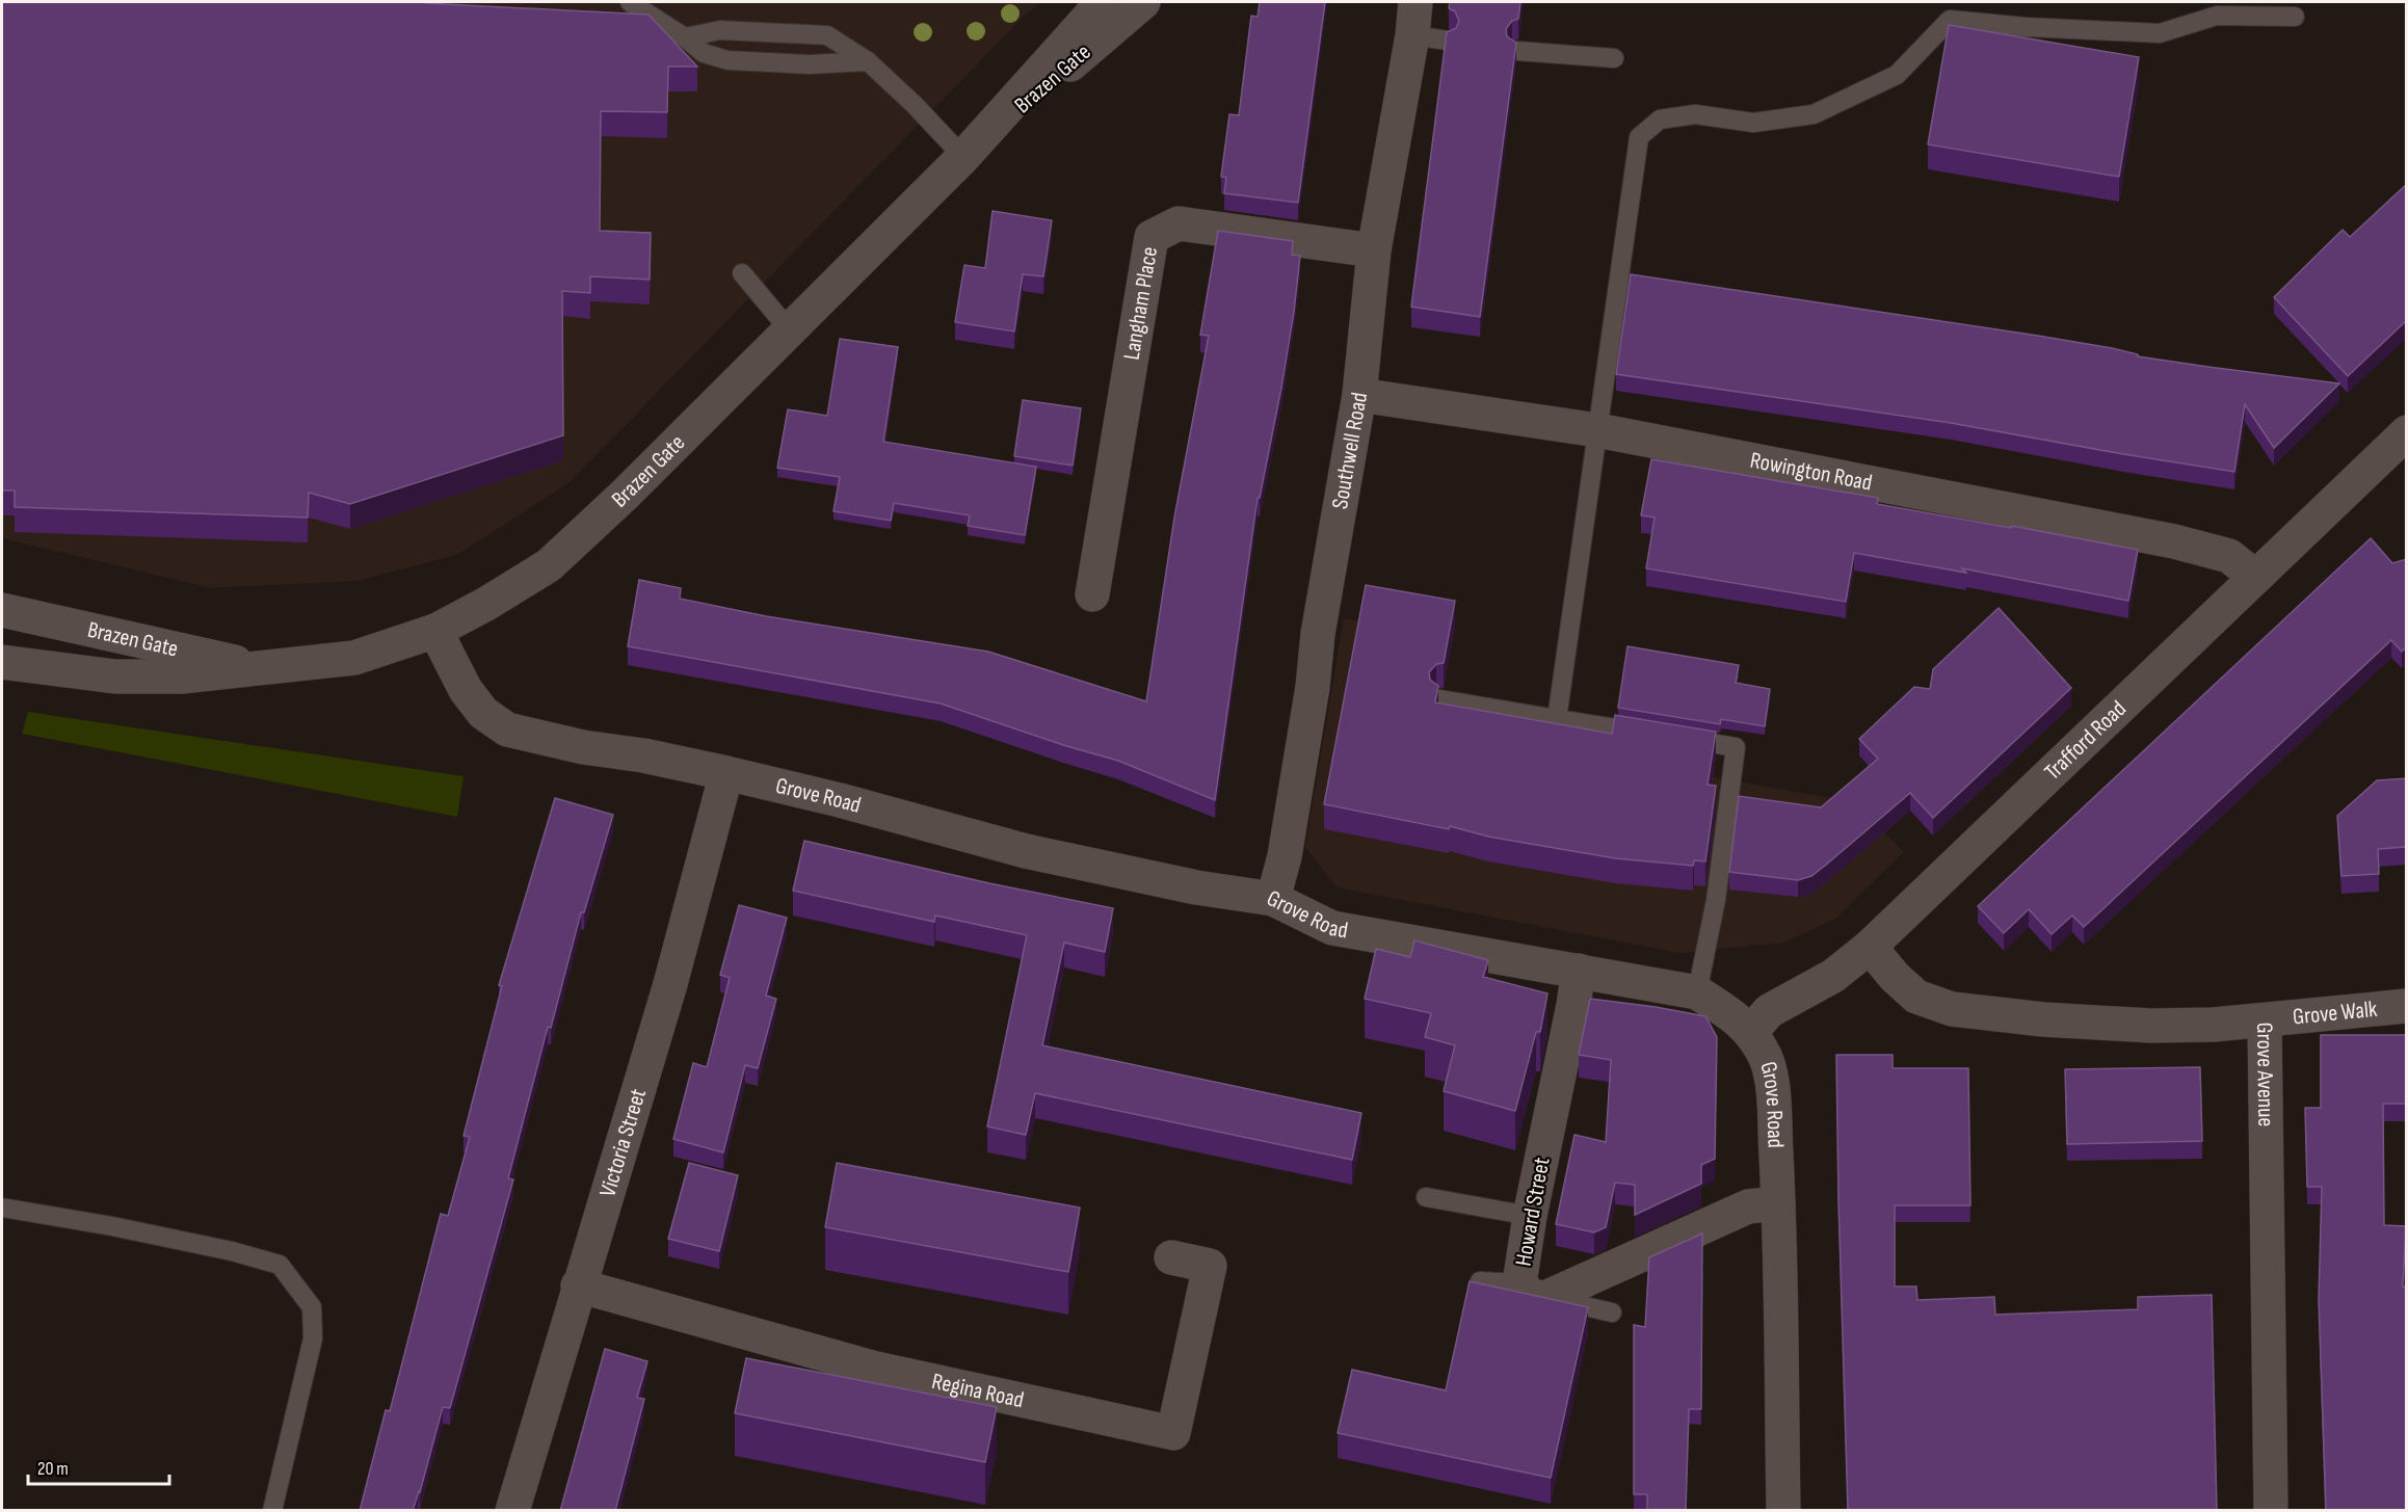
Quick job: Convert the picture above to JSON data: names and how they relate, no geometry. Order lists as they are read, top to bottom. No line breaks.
{"streets":{"street":["Brazen Gate","Langham Place","Southwell Road","Rowington Road","Trafford Road","Grove Road","Grove Walk","Grove Avenue","Victoria Street","Howard Street","Regina Road"]},"crossings":[["Brazen Gate","Grove Road"],["Langham Place","Southwell Road"],["Southwell Road","Rowington Road"],["Southwell Road","Grove Road"],["Rowington Road","Trafford Road"],["Trafford Road","Grove Road"],["Trafford Road","Grove Avenue"],["Grove Road","Victoria Street"],["Grove Road","Howard Street"],["Grove Walk","Grove Avenue"],["Victoria Street","Regina Road"]],"scale_bar":"20 m"}
